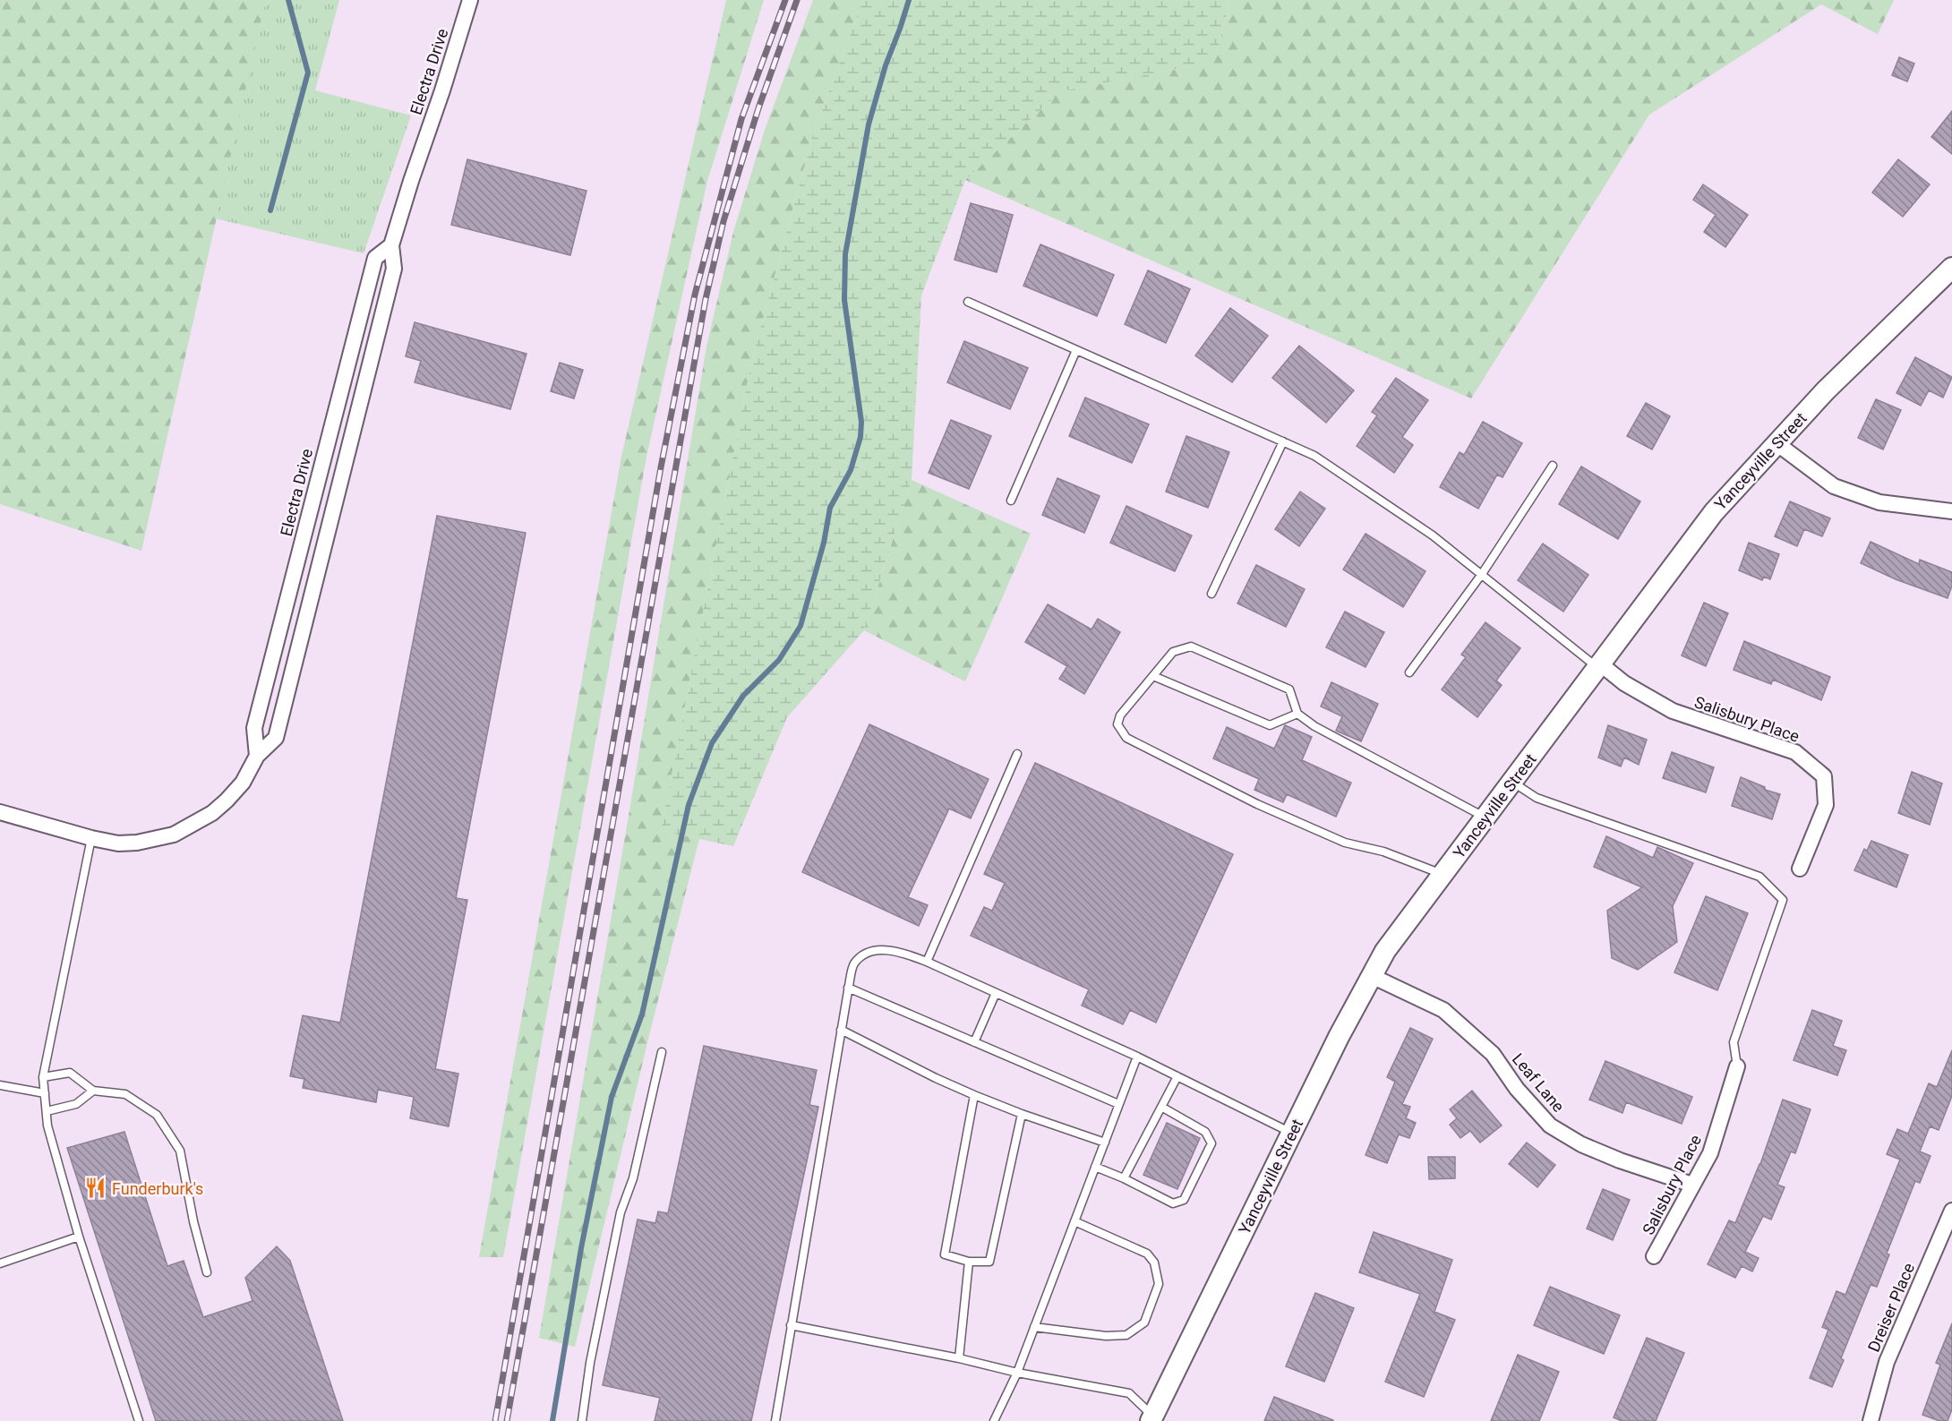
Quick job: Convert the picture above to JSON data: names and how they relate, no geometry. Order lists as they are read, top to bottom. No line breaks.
{"streets":{"main road":["Yanceyville Street"],"street":["Electra Drive","Salisbury Place","Leaf Lane","Dreiser Place"]},"crossings":[["Yanceyville Street","Salisbury Place"],["Yanceyville Street","Leaf Lane"],["Salisbury Place","Leaf Lane"]],"places":{"restaurant":["Funderburk's"]}}
